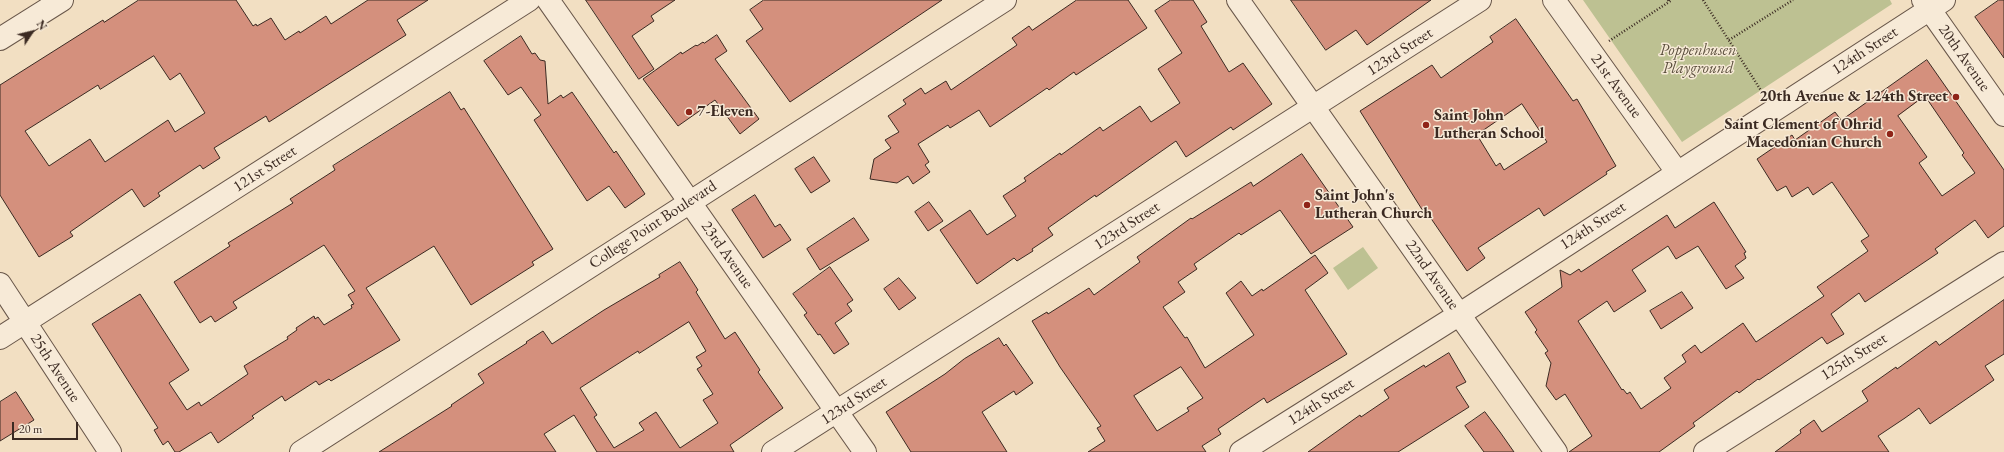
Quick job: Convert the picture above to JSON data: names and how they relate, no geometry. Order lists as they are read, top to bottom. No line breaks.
{"streets":{"street":["124th Street","123rd Street","20th Avenue","21st Avenue","121st Street","College Point Boulevard","23rd Avenue","22nd Avenue","125th Street","25th Avenue"]},"crossings":[["124th Street","20th Avenue"],["124th Street","21st Avenue"],["124th Street","22nd Avenue"],["123rd Street","23rd Avenue"],["123rd Street","22nd Avenue"],["121st Street","25th Avenue"],["College Point Boulevard","23rd Avenue"]],"parks":["Poppenhusen Playground"],"places":["20th Avenue & 124th Street","7-Eleven","Saint John Lutheran School","Saint Clement of Ohrid Macedonian Church","Saint John's Lutheran Church"],"scale_bar":"20 m","north":"top right"}
